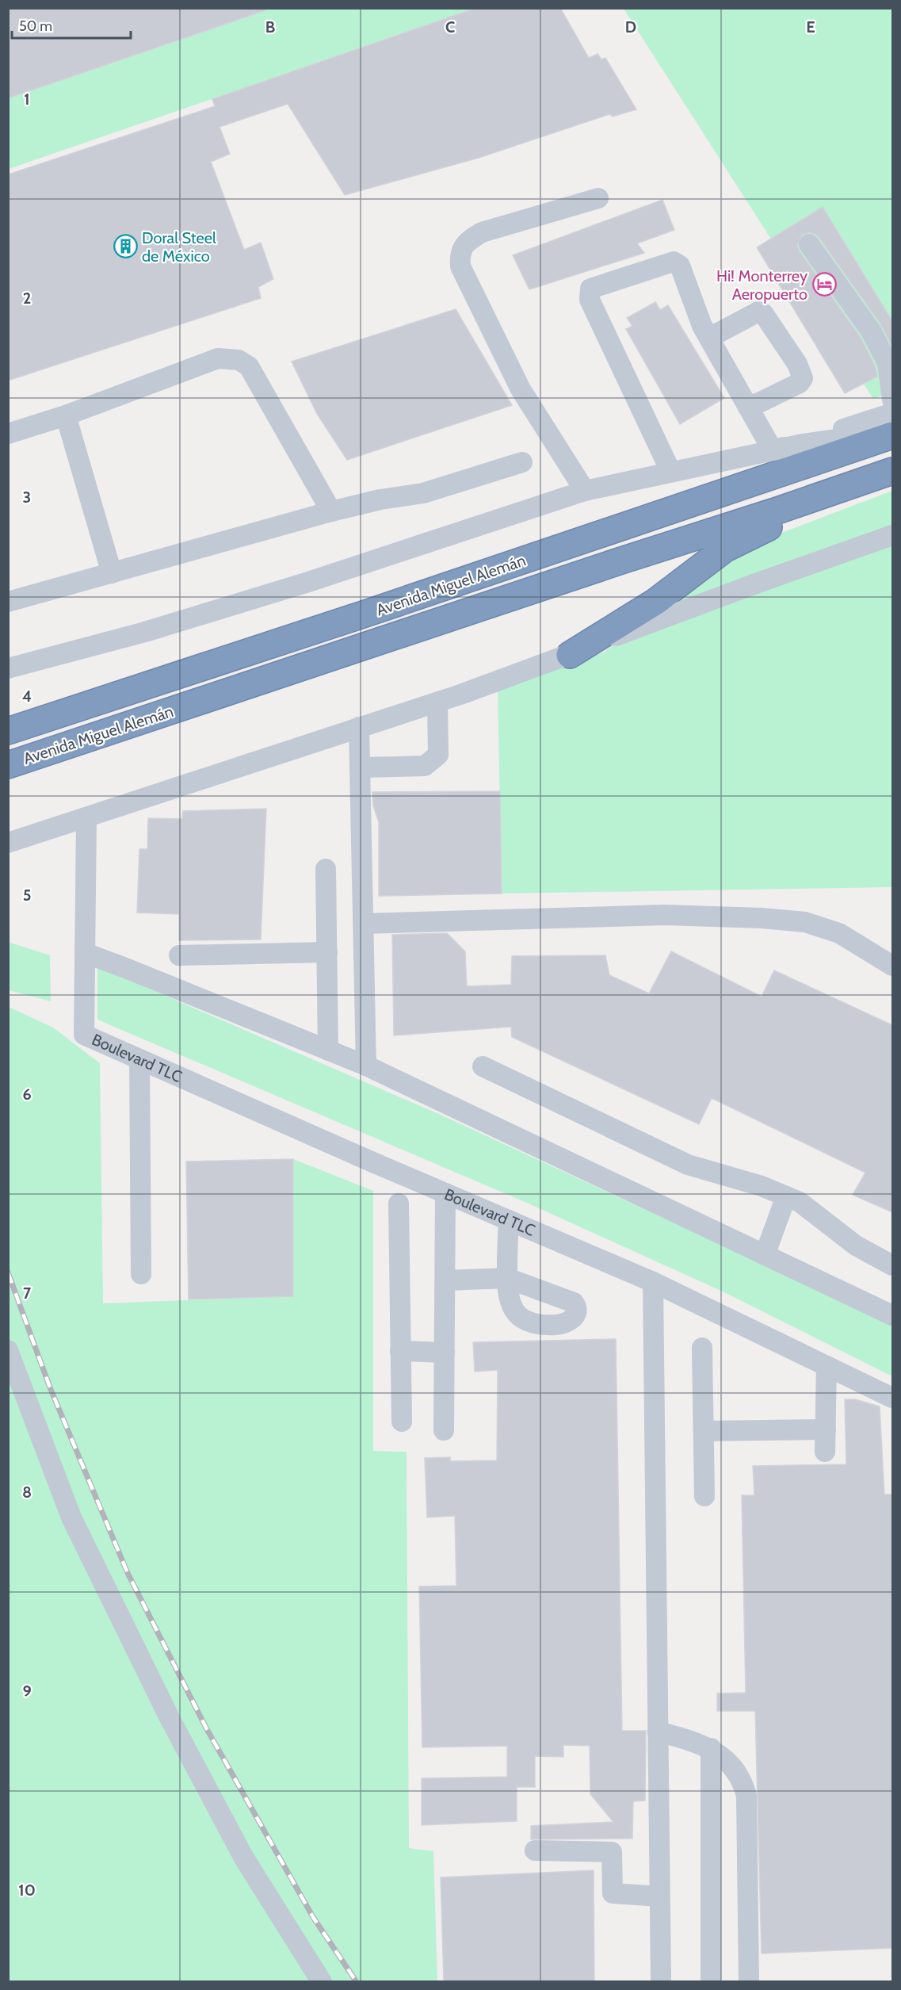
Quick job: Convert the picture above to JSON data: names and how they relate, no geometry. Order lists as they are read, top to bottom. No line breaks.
{"streets":{"highway":["Avenida Miguel Alemán"],"street":["Boulevard TLC"]},"places":{"building":["Doral Steel de México"],"hotel":["Hi! Monterrey Aeropuerto"]},"scale_bar":"50 m","grid":{"columns":["B","C","D","E"],"rows":["1","2","3","4","5","6","7","8","9","10"]}}
